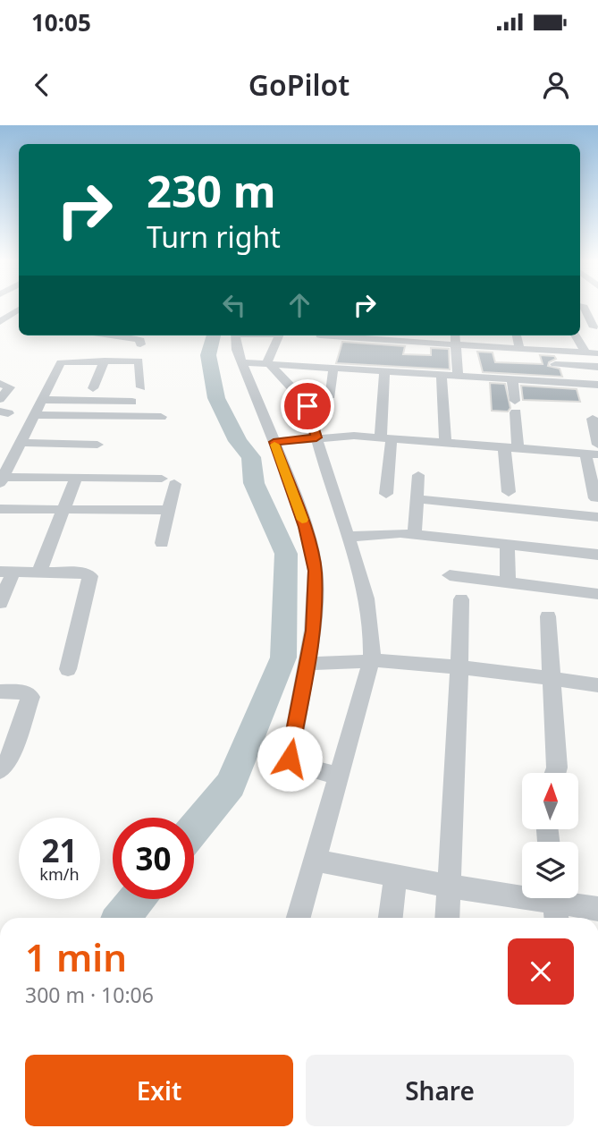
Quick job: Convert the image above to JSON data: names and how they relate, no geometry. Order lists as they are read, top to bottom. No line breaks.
{"north":"top","page":{"status":"10:05","header":"GoPilot","turn":["230 m","Turn right"],"speed":"21 km/h","limit":"30","heading":["1 min","300 m · 10:06"],"buttons":["Exit","Share"]}}
